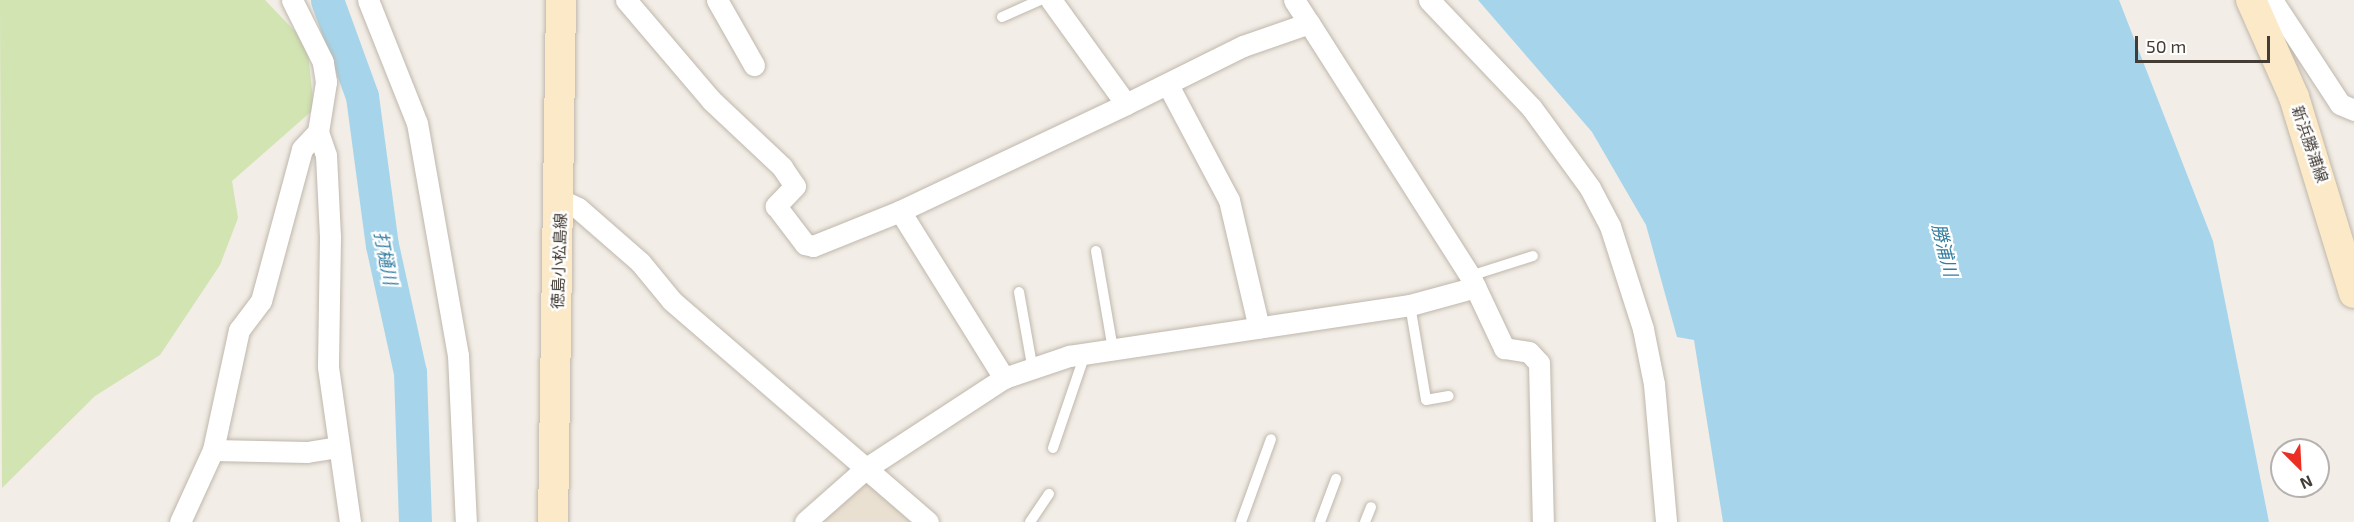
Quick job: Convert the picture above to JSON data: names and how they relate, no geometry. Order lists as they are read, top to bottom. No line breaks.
{"streets":{"main road":["新浜勝浦線","徳島小松島線"]},"water":["勝浦川","打樋川"],"scale_bar":"50 m","north":"bottom right"}
